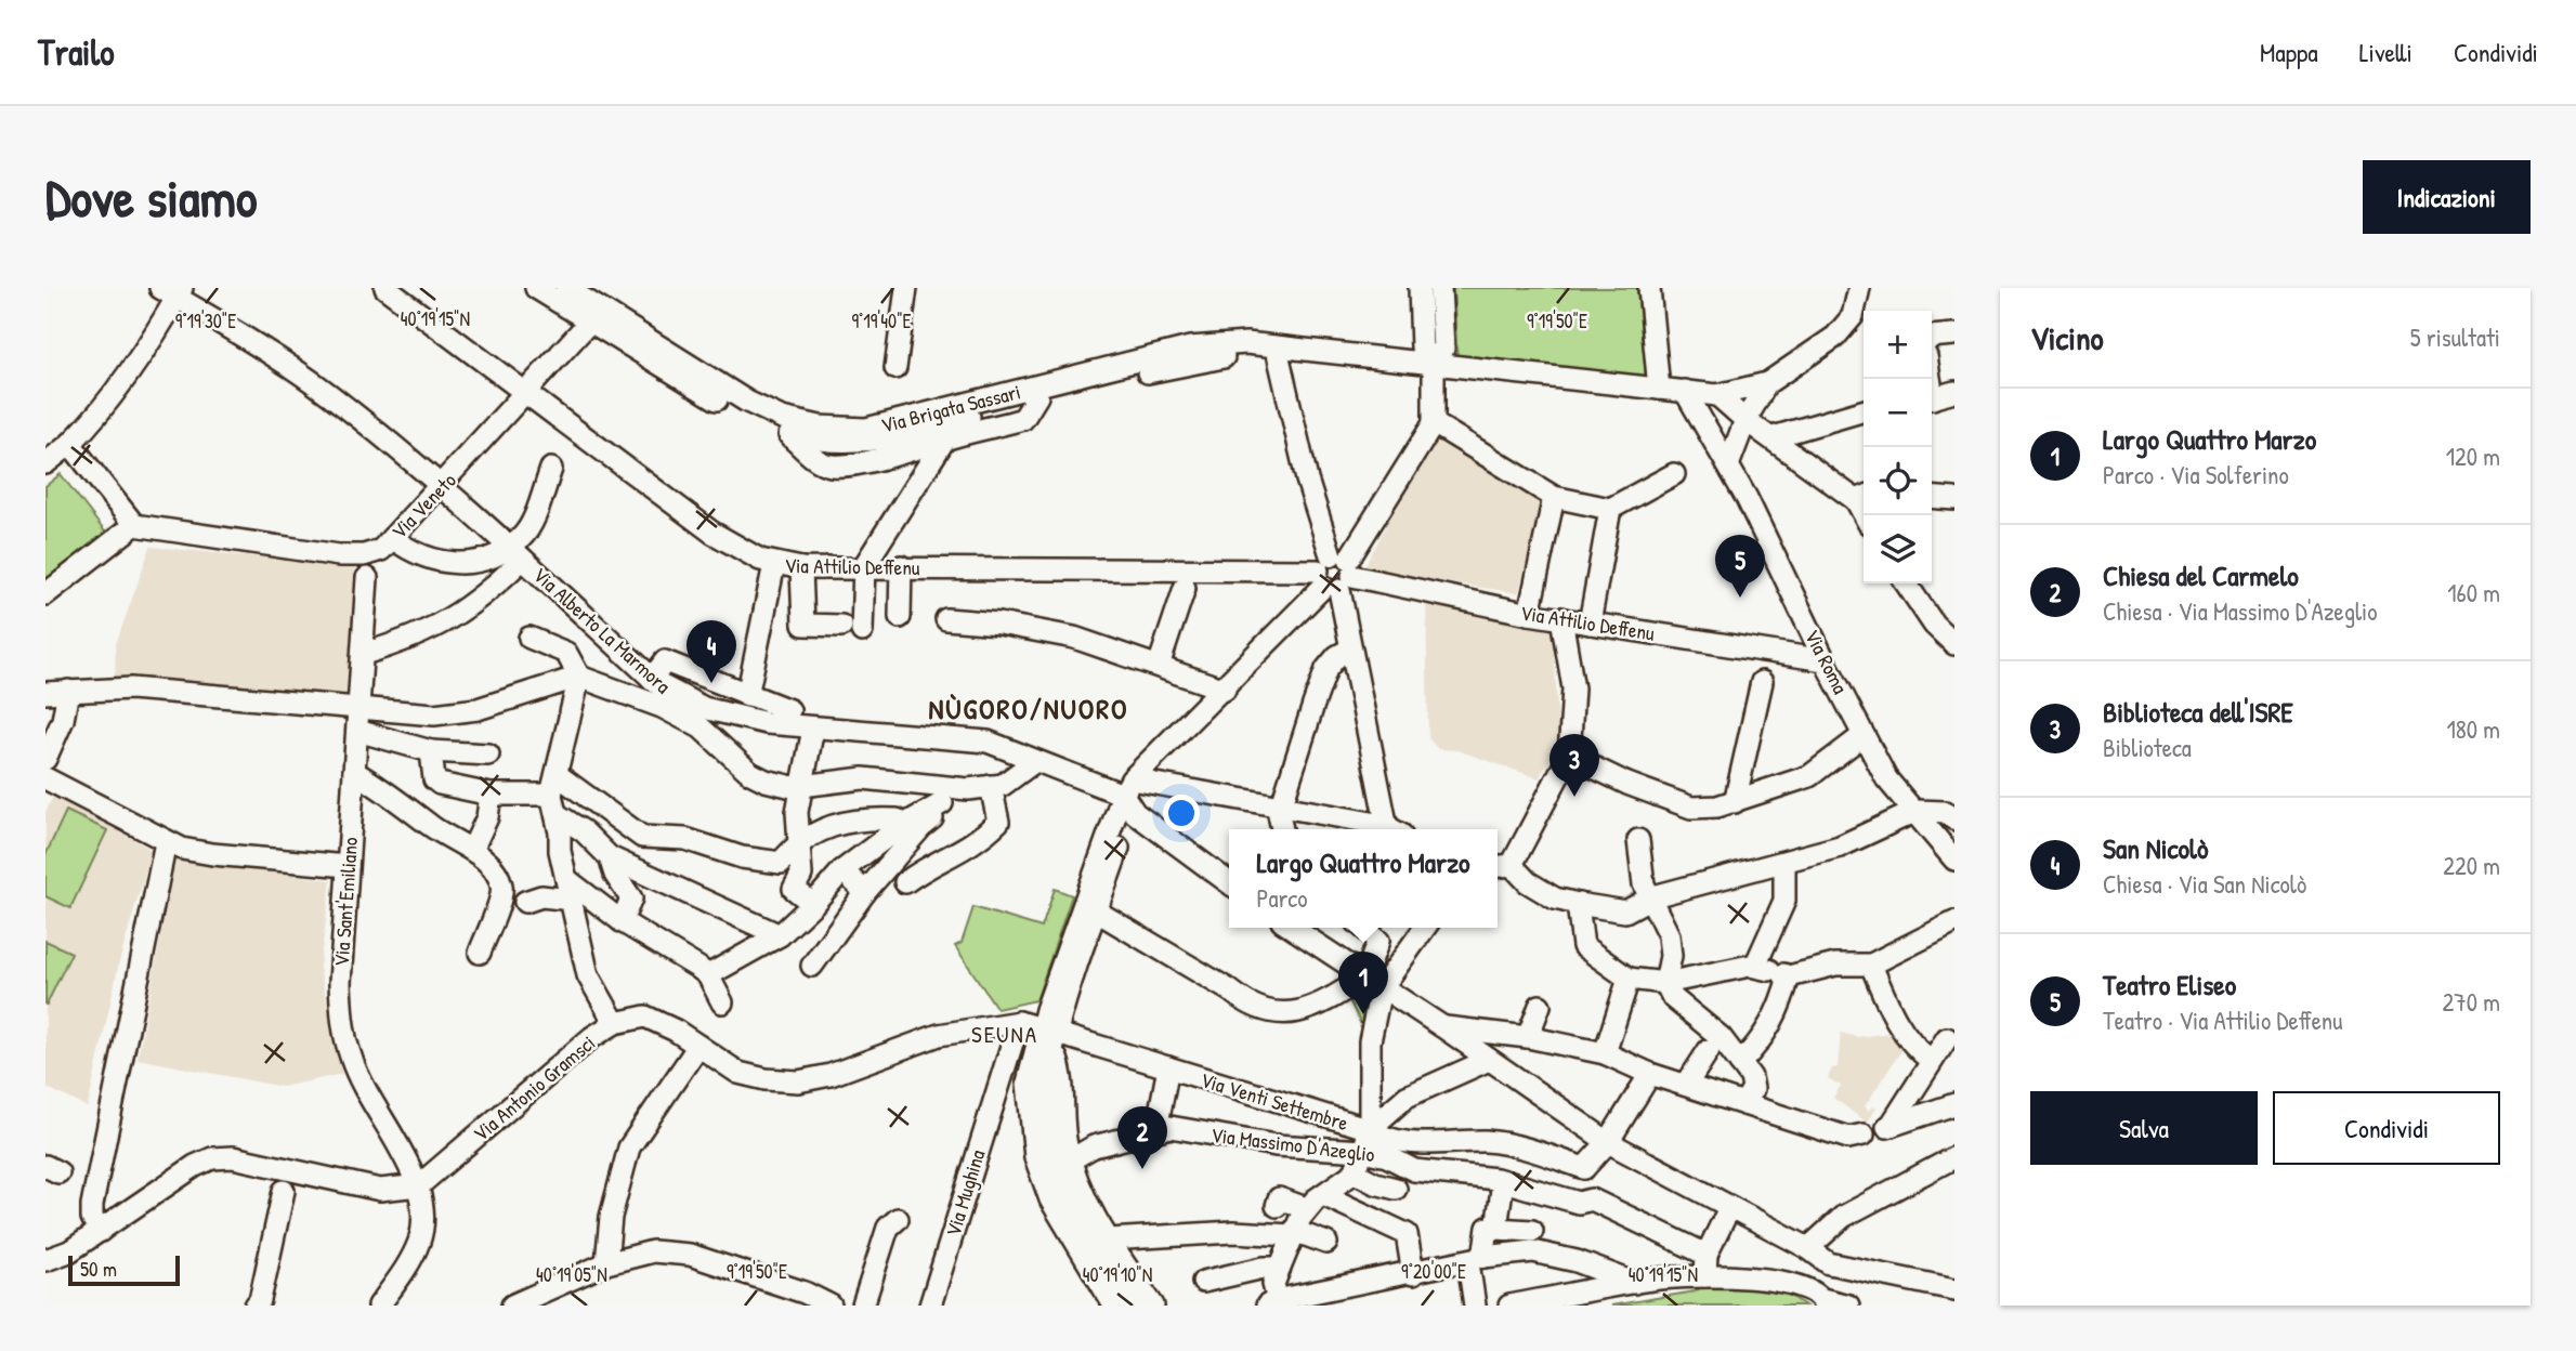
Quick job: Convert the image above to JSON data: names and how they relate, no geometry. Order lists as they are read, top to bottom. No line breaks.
{"streets":{"street":["Via Brigata Sassari","Via Veneto","Via Attilio Deffenu","Via Alberto La Marmora","Via Roma","Via Sant'Emiliano","Via Antonio Gramsci","Via Venti Settembre","Via Massimo D'Azeglio","Via Mughina"]},"crossings":[["Via Brigata Sassari","Via Veneto"],["Via Brigata Sassari","Via Roma"],["Via Veneto","Via Attilio Deffenu"],["Via Veneto","Via Alberto La Marmora"],["Via Attilio Deffenu","Via Roma"],["Via Sant'Emiliano","Via Antonio Gramsci"],["Via Antonio Gramsci","Via Venti Settembre"],["Via Antonio Gramsci","Via Mughina"]],"districts":["NÙGORO/NUORO","SEUNA"],"scale_bar":"50 m","page":{"header":"Trailo","nav":["Mappa","Livelli","Condividi"],"buttons":["Indicazioni",["Salva","Condividi"]],"title":"Dove siamo","heading":["Vicino","5 risultati"],"map_buttons":["+","−"],"list":[{"mark":"1","name":"Largo Quattro Marzo","note":"Parco · Via Solferino","value":"120 m"},{"mark":"2","name":"Chiesa del Carmelo","note":"Chiesa · Via Massimo D'Azeglio","value":"160 m"},{"mark":"3","name":"Biblioteca dell'ISRE","note":"Biblioteca","value":"180 m"},{"mark":"4","name":"San Nicolò","note":"Chiesa · Via San Nicolò","value":"220 m"},{"mark":"5","name":"Teatro Eliseo","note":"Teatro · Via Attilio Deffenu","value":"270 m"}],"pins":["5","4","3","1","2"],"popup":["Largo Quattro Marzo","Parco"],"scale":"50 m"},"coordinates":["40°19'15\"N","9°19'30\"E","9°19'40\"E","9°19'50\"E","9°20'00\"E","40°19'05\"N","40°19'10\"N"]}
